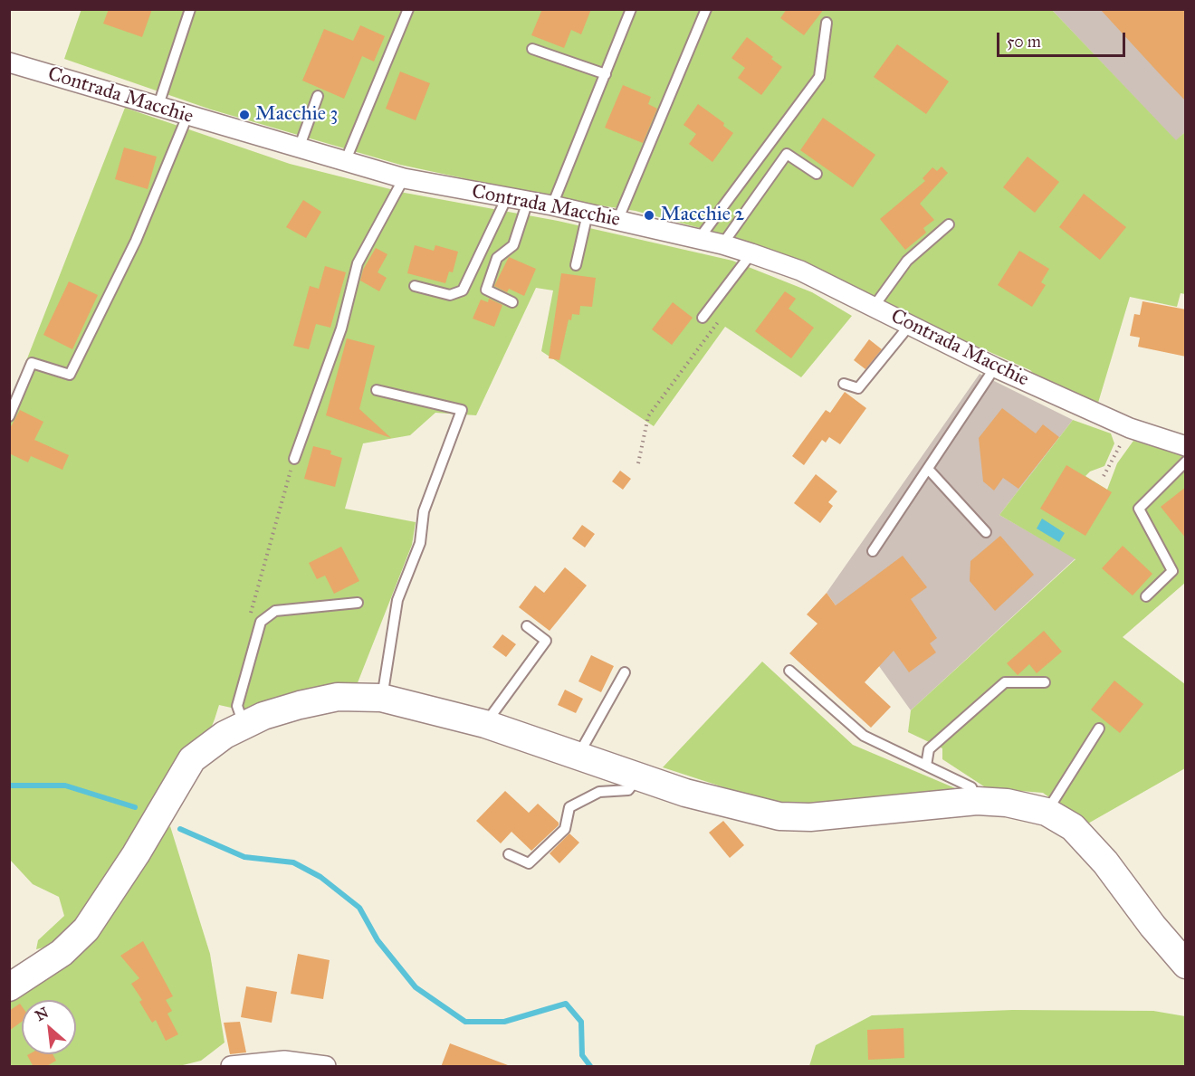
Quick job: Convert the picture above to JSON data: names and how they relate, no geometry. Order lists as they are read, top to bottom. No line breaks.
{"streets":{"street":["Contrada Macchie"]},"places":["Macchie 3","Macchie 2"],"scale_bar":"50 m","north":"top left"}
